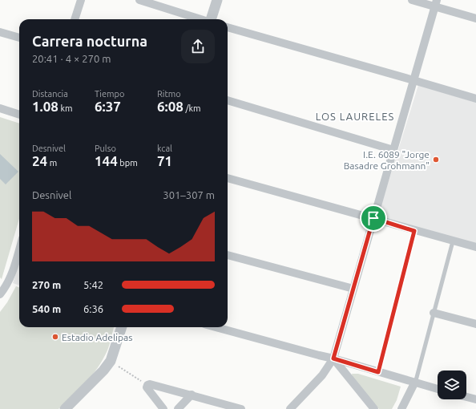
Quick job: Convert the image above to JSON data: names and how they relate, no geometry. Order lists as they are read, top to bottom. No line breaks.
{"districts":["LOS LAURELES"],"places":["I.E. 6089 \"Jorge Basadre Grohmann\"","Estadio Adelipas"],"page":{"heading":["Carrera nocturna","20:41 · 4 × 270 m"],"stats":[["Distancia","1.08 km"],["Tiempo","6:37"],["Ritmo","6:08 /km"],["Desnivel","24 m"],["Pulso","144 bpm"],["kcal","71"]],"chart":["Desnivel","301–307 m"],"list":[{"name":"270 m","note":"5:42"},{"name":"540 m","note":"6:36"}]}}
